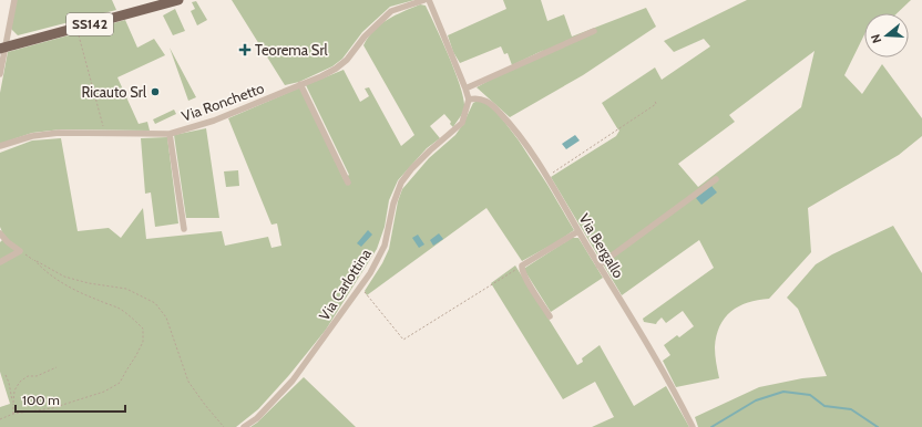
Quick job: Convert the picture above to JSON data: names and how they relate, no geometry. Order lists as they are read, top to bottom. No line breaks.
{"streets":{"main road":["SS142"],"street":["Via Ronchetto","Via Bergallo","Via Carlottina"]},"crossings":[["Via Bergallo","Via Carlottina"]],"places":{"health":["Teorema Srl"],"other":["Ricauto Srl"]},"scale_bar":"100 m","north":"left"}
